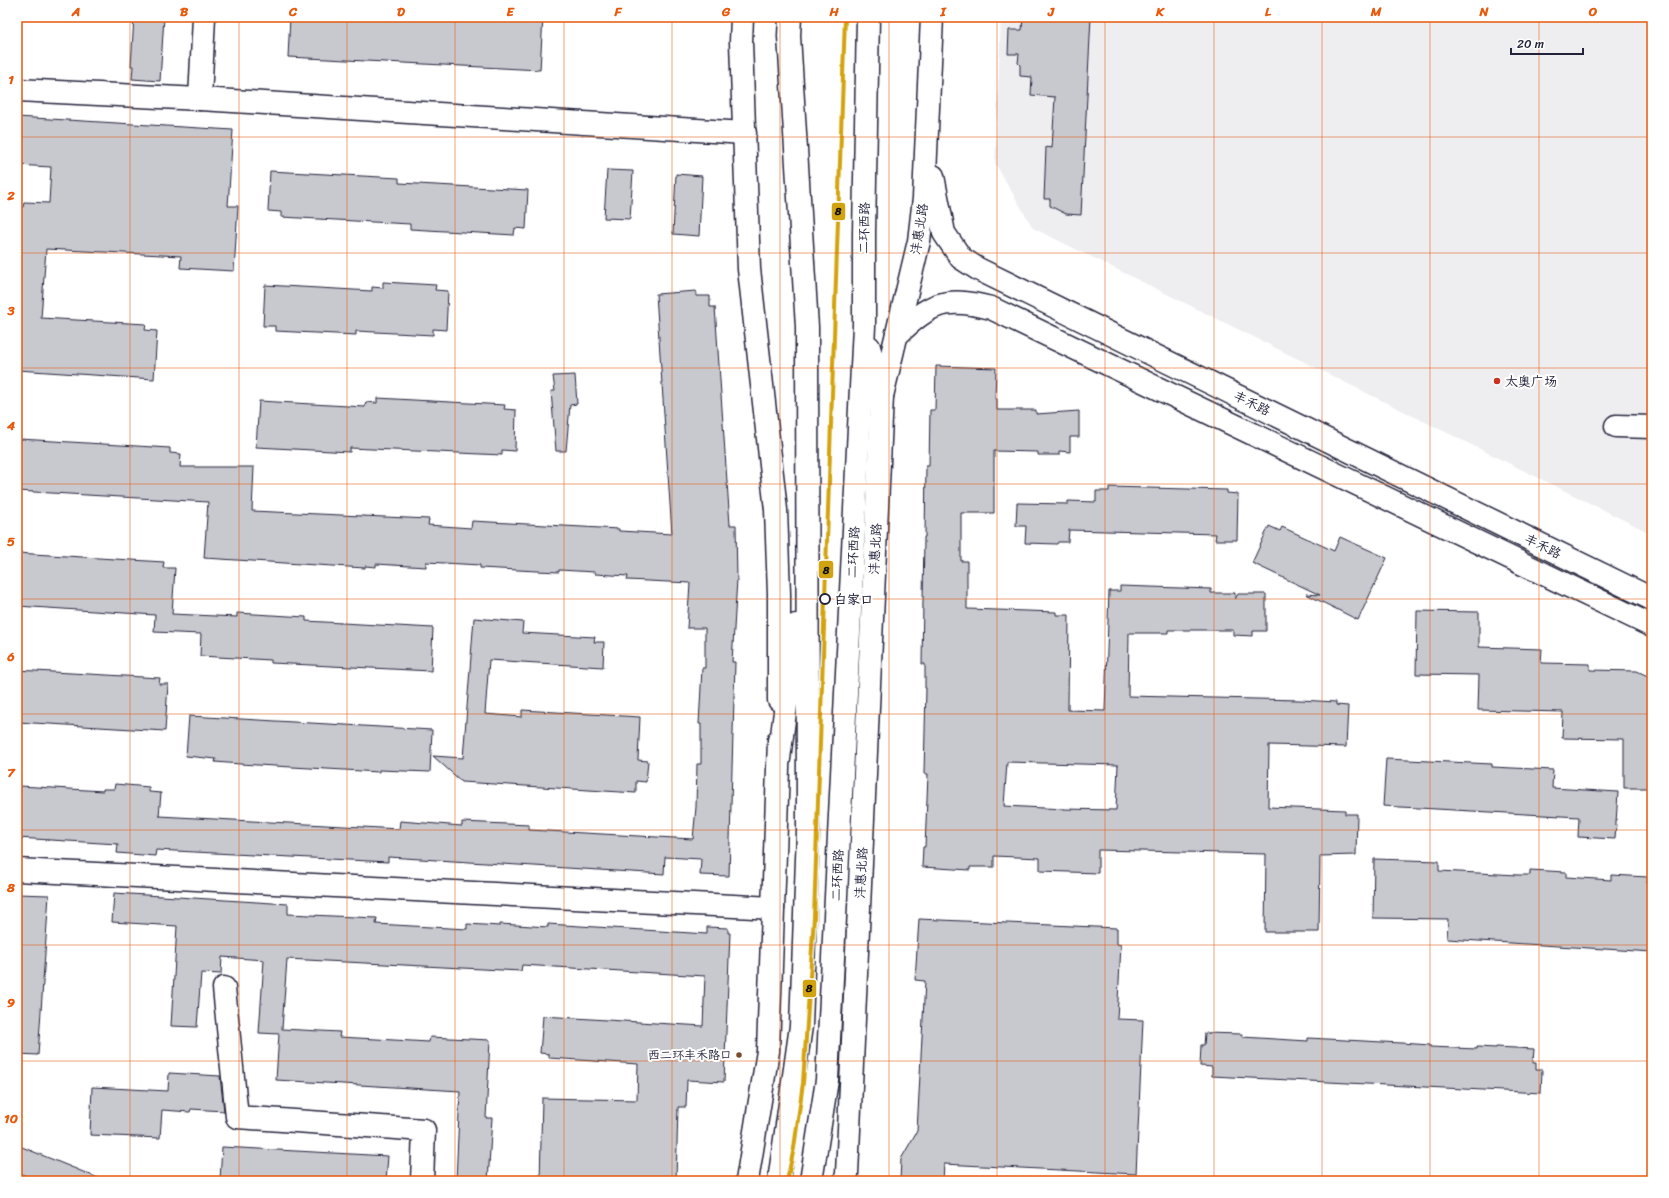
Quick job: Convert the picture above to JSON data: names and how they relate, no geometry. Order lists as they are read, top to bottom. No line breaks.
{"streets":{"main road":["二环西路","沣惠北路","丰禾路"]},"crossings":[["沣惠北路","丰禾路"]],"places":["太奥广场","白家口","西二环丰禾路口"],"lines":["transit line 8"],"scale_bar":"20 m","grid":{"columns":["A","B","C","D","E","F","G","H","I","J","K","L","M","N","O"],"rows":["1","2","3","4","5","6","7","8","9","10"]}}
